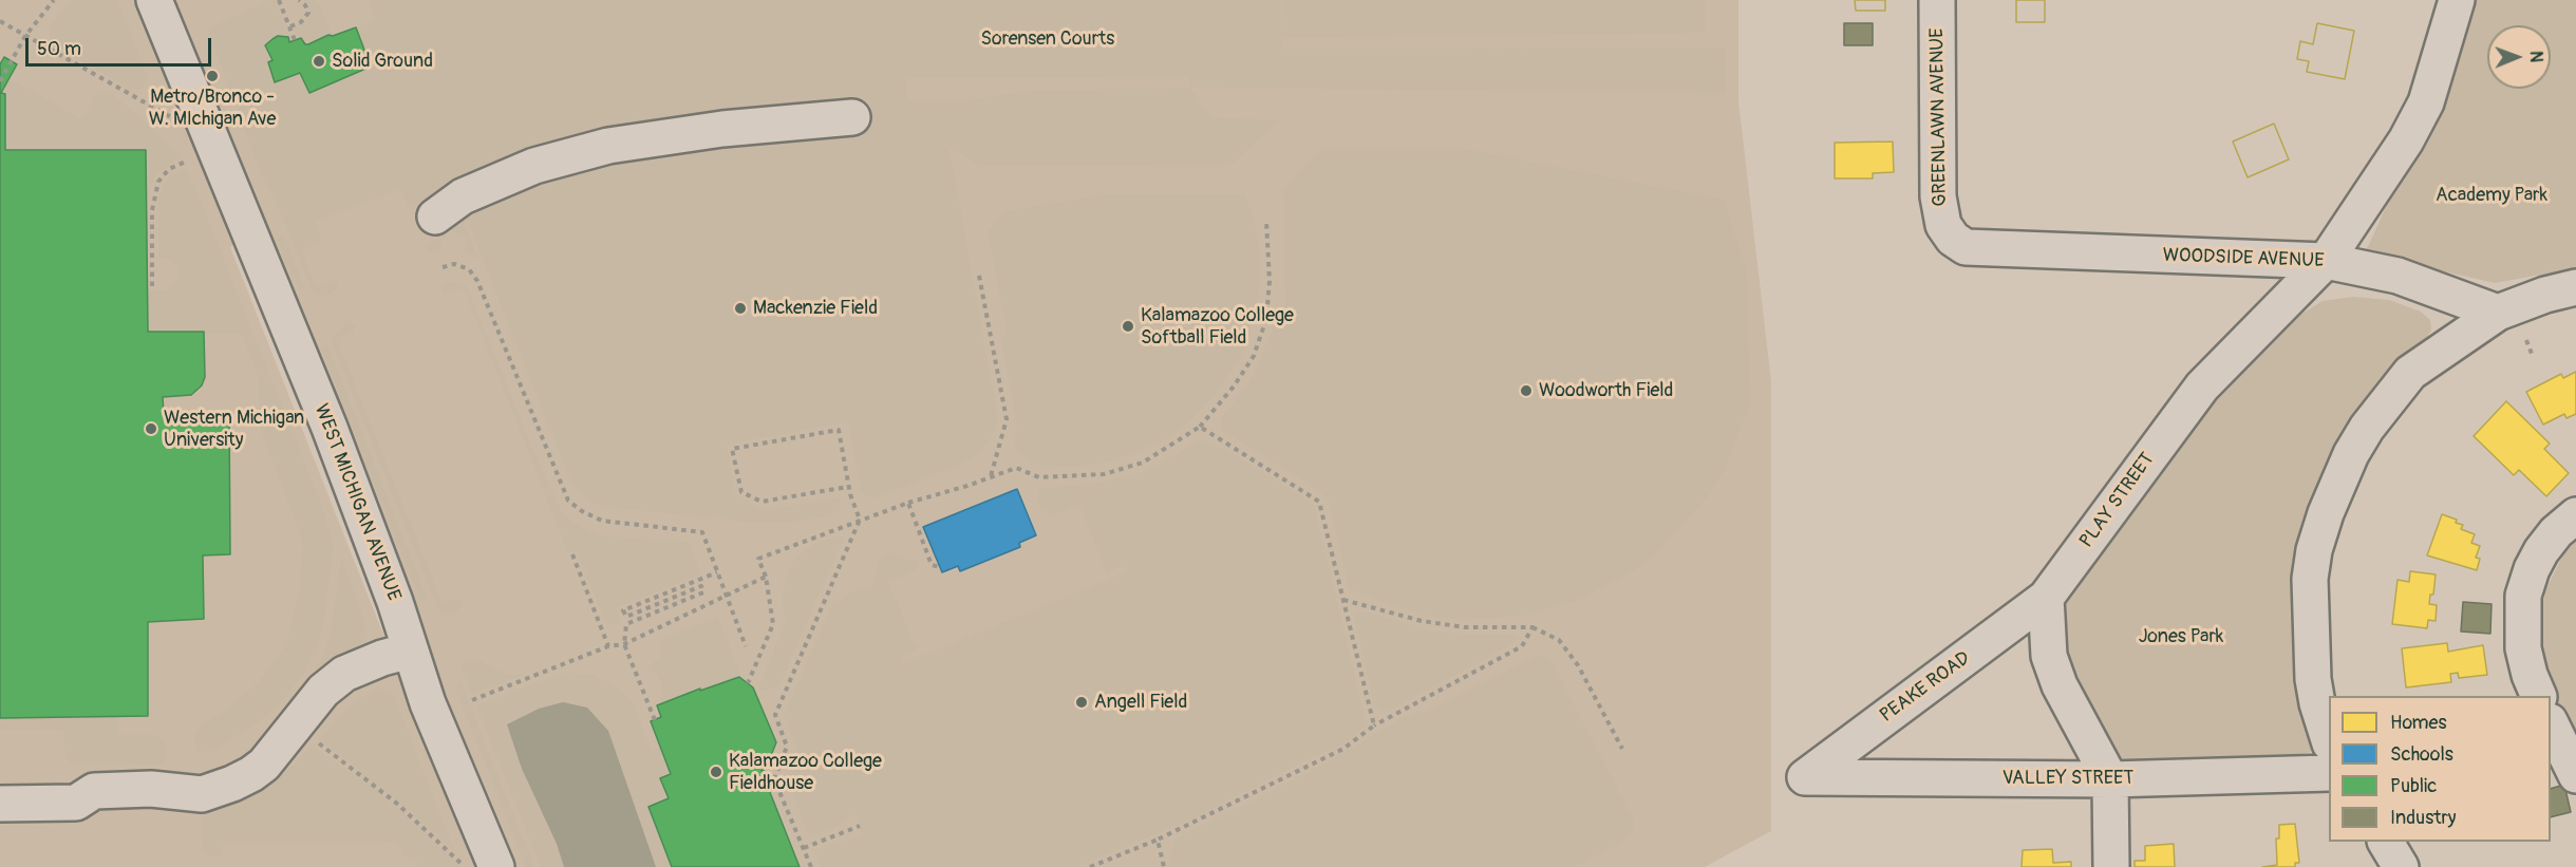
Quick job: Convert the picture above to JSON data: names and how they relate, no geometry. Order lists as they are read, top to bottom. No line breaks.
{"streets":{"street":["GREENLAWN AVENUE","WOODSIDE AVENUE","PLAY STREET","WEST MICHIGAN AVENUE","PEAKE ROAD","VALLEY STREET"]},"crossings":[["GREENLAWN AVENUE","WOODSIDE AVENUE"],["WOODSIDE AVENUE","PLAY STREET"],["PLAY STREET","PEAKE ROAD"],["PEAKE ROAD","VALLEY STREET"]],"parks":["Sorensen Courts","Academy Park","Jones Park"],"places":["Solid Ground","Metro/Bronco - W. MIchigan Ave","Mackenzie Field","Kalamazoo College Softball Field","Woodworth Field","Western Michigan University","Angell Field","Kalamazoo College Fieldhouse"],"legend":["Homes","Schools","Public","Industry"],"scale_bar":"50 m","north":"right"}
